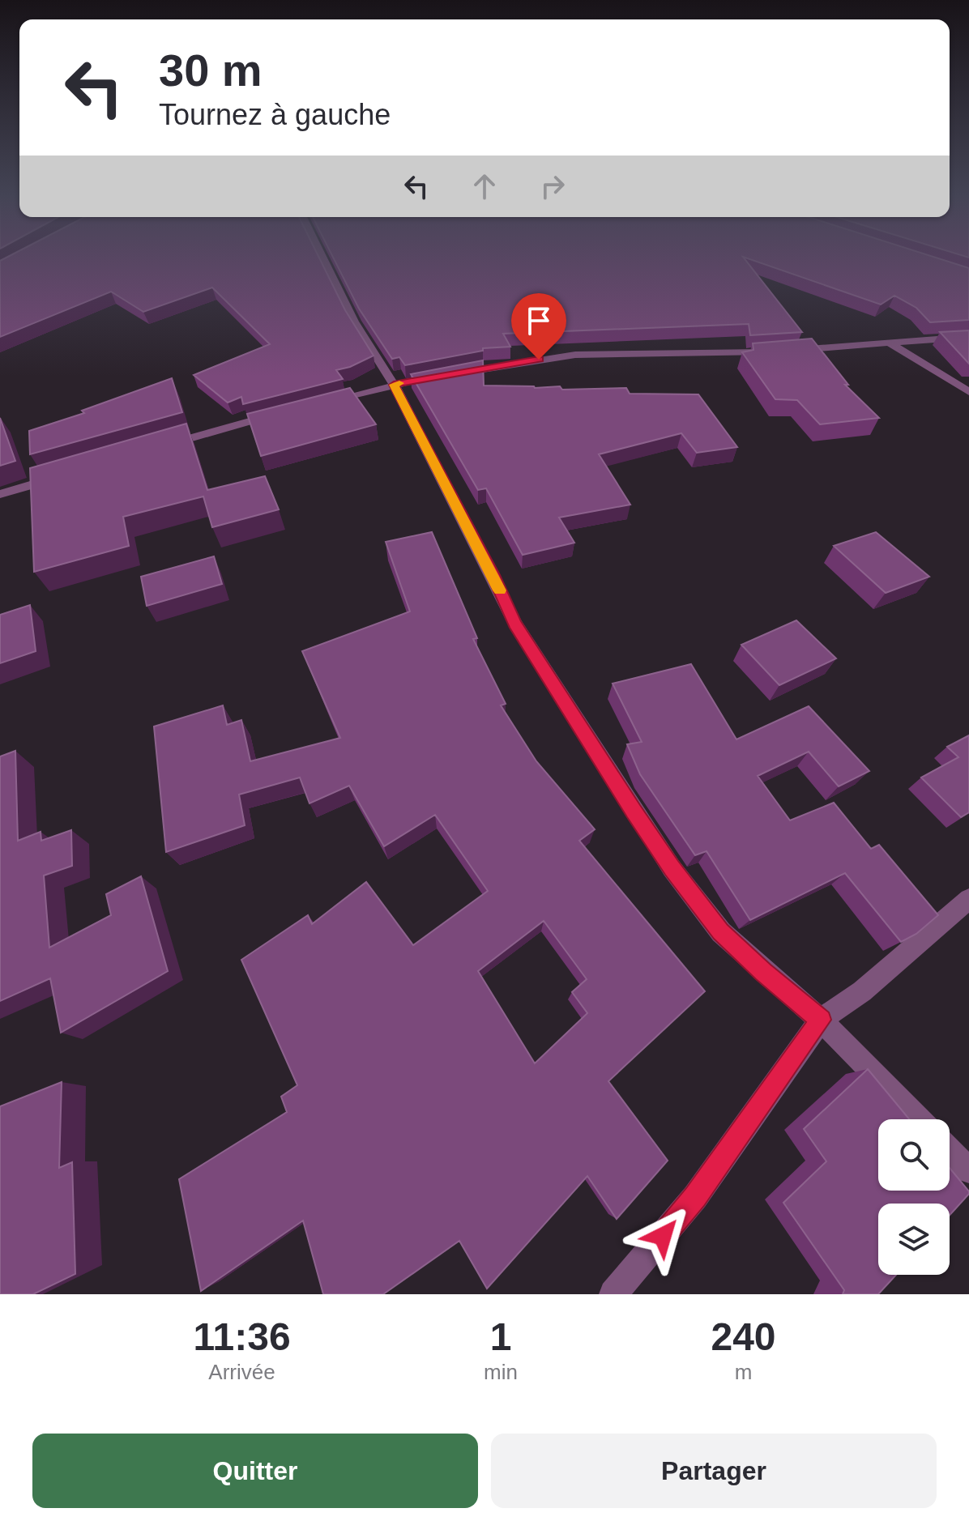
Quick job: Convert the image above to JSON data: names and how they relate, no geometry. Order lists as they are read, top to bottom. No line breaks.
{"page":{"turn":["30 m","Tournez à gauche"],"eta":["11:36","Arrivée","1","min","240","m"],"buttons":["Quitter","Partager"]}}
